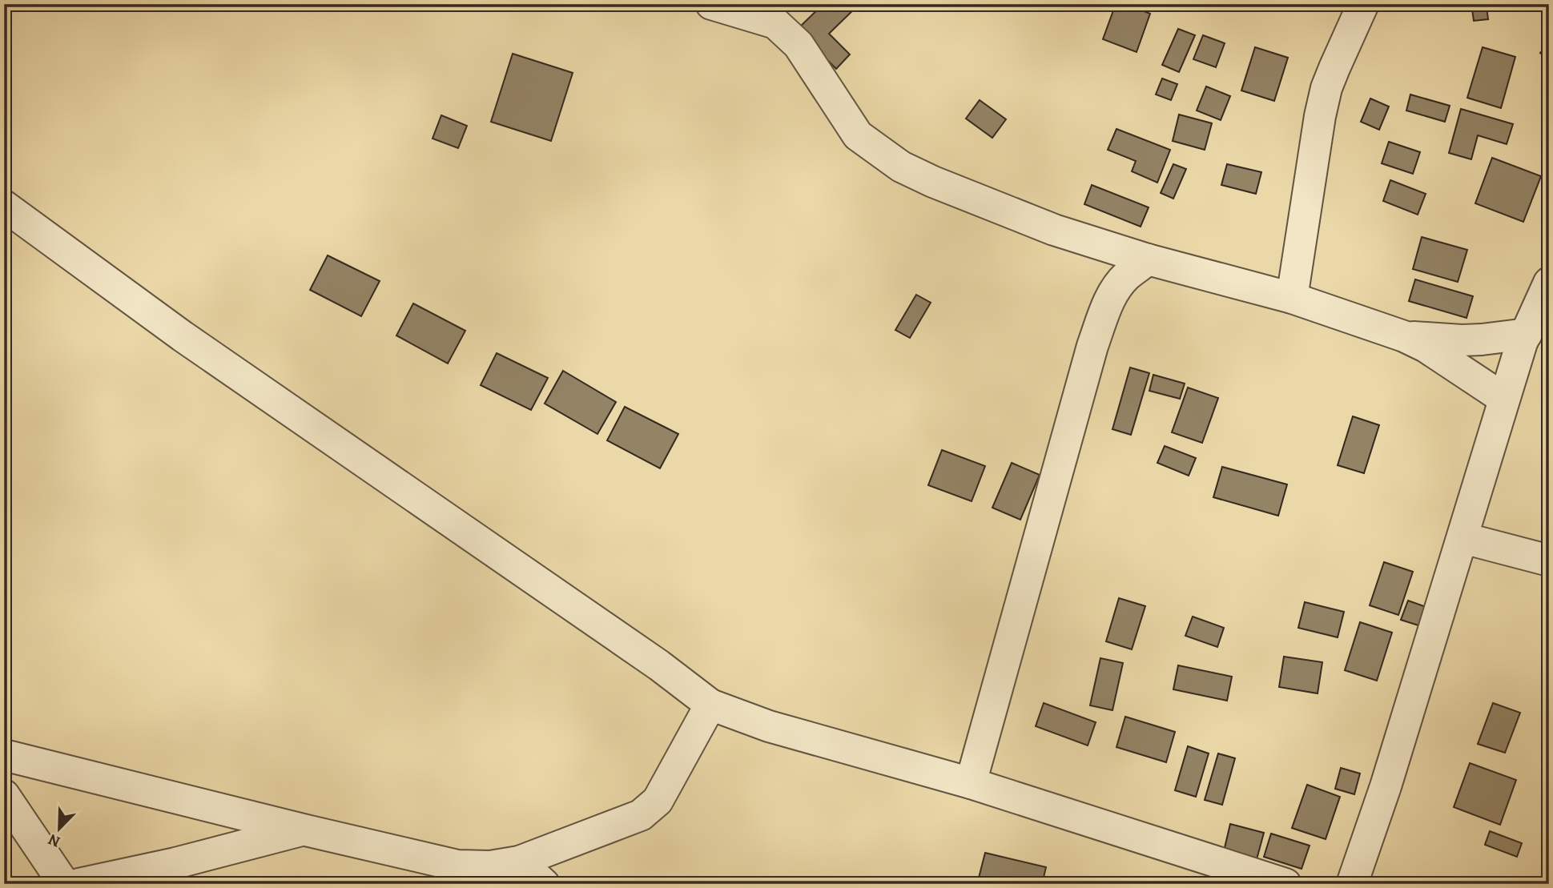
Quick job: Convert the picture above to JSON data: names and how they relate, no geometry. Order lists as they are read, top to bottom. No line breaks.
{"north":"bottom left"}
